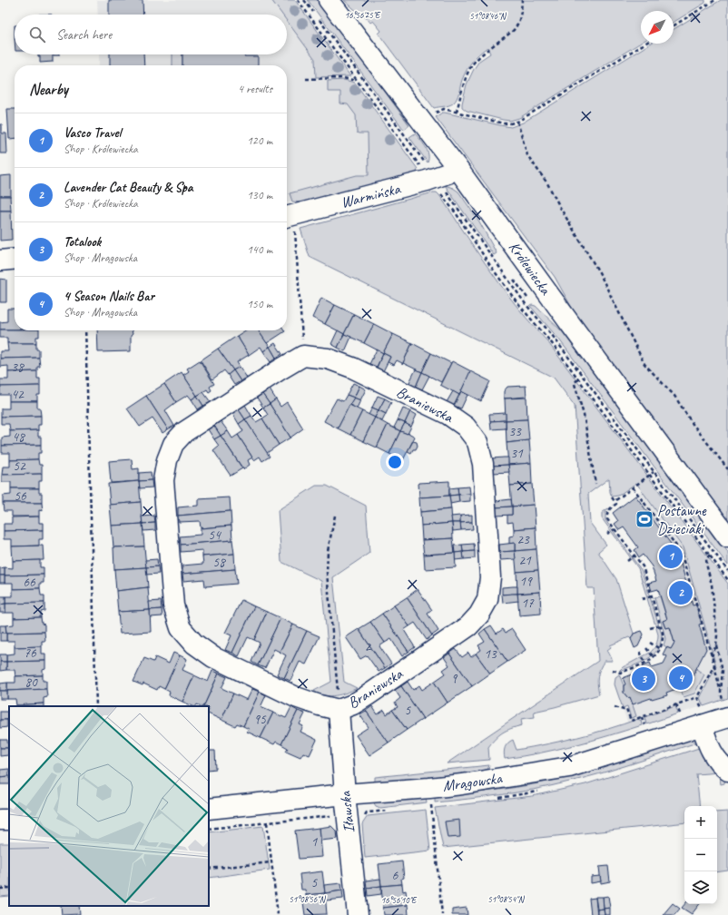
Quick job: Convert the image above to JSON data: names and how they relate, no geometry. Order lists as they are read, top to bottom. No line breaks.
{"streets":{"street":["Warmińska","Królewiecka","Braniewska","Mrągowska","Iławska"]},"crossings":[["Warmińska","Królewiecka"],["Braniewska","Iławska"],["Mrągowska","Iławska"]],"places":{"sports":["Postawne Dzieciaki"]},"house_numbers":["38","42","33","48","31","52","56","54","23","21","58","19","66","17","2","76","13","9","80","5","95","1","6","5"],"north":"bottom left","page":{"search":"Search here","heading":["Nearby","4 results"],"list":[{"mark":"1","name":"Vasco Travel","note":"Shop · Królewiecka","value":"120 m"},{"mark":"2","name":"Lavender Cat Beauty & Spa","note":"Shop · Królewiecka","value":"130 m"},{"mark":"3","name":"Totalook","note":"Shop · Mrągowska","value":"140 m"},{"mark":"4","name":"4 Season Nails Bar","note":"Shop · Mrągowska","value":"150 m"}],"pins":["1","2","4","3"],"map_buttons":["+","−"]},"coordinates":["16°56'25\"E","51°08'46\"N","51°08'56\"N","51°08'54\"N","16°56'10\"E"]}
